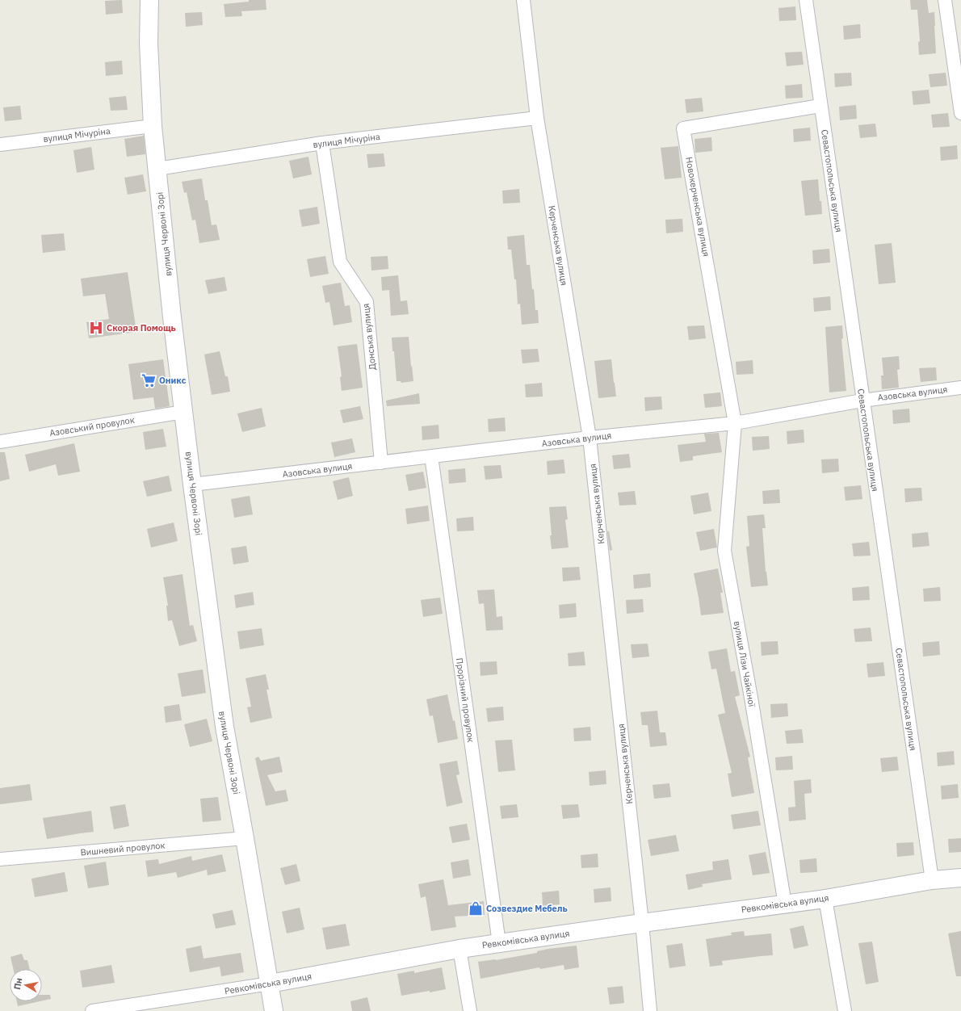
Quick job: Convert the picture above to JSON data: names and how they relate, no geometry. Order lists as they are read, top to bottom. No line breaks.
{"streets":{"street":["вулиця Мічуріна","Севастопольська вулиця","Новокерченська вулиця","вулиця Червоні Зорі","Керченська вулиця","Донська вулиця","Азовська вулиця","Азовський провулок","вулиця Лізи Чайкіної","Прорізний провулок","Вишневий провулок","Ревкомівська вулиця"]},"crossings":[["вулиця Мічуріна","вулиця Червоні Зорі"],["вулиця Мічуріна","Керченська вулиця"],["вулиця Мічуріна","Донська вулиця"],["Севастопольська вулиця","Новокерченська вулиця"],["Севастопольська вулиця","Азовська вулиця"],["Севастопольська вулиця","Ревкомівська вулиця"],["Новокерченська вулиця","Азовська вулиця"],["Новокерченська вулиця","вулиця Лізи Чайкіної"],["вулиця Червоні Зорі","Азовська вулиця"],["вулиця Червоні Зорі","Азовський провулок"],["вулиця Червоні Зорі","Вишневий провулок"],["вулиця Червоні Зорі","Ревкомівська вулиця"],["Керченська вулиця","Азовська вулиця"],["Керченська вулиця","Ревкомівська вулиця"],["Донська вулиця","Азовська вулиця"],["Азовська вулиця","вулиця Лізи Чайкіної"],["Азовська вулиця","Прорізний провулок"],["вулиця Лізи Чайкіної","Ревкомівська вулиця"],["Прорізний провулок","Ревкомівська вулиця"]],"places":{"hospital":["Скорая Помощь"],"supermarket":["Оникс"],"shop":["Созвездие Мебель"]},"north":"left"}
